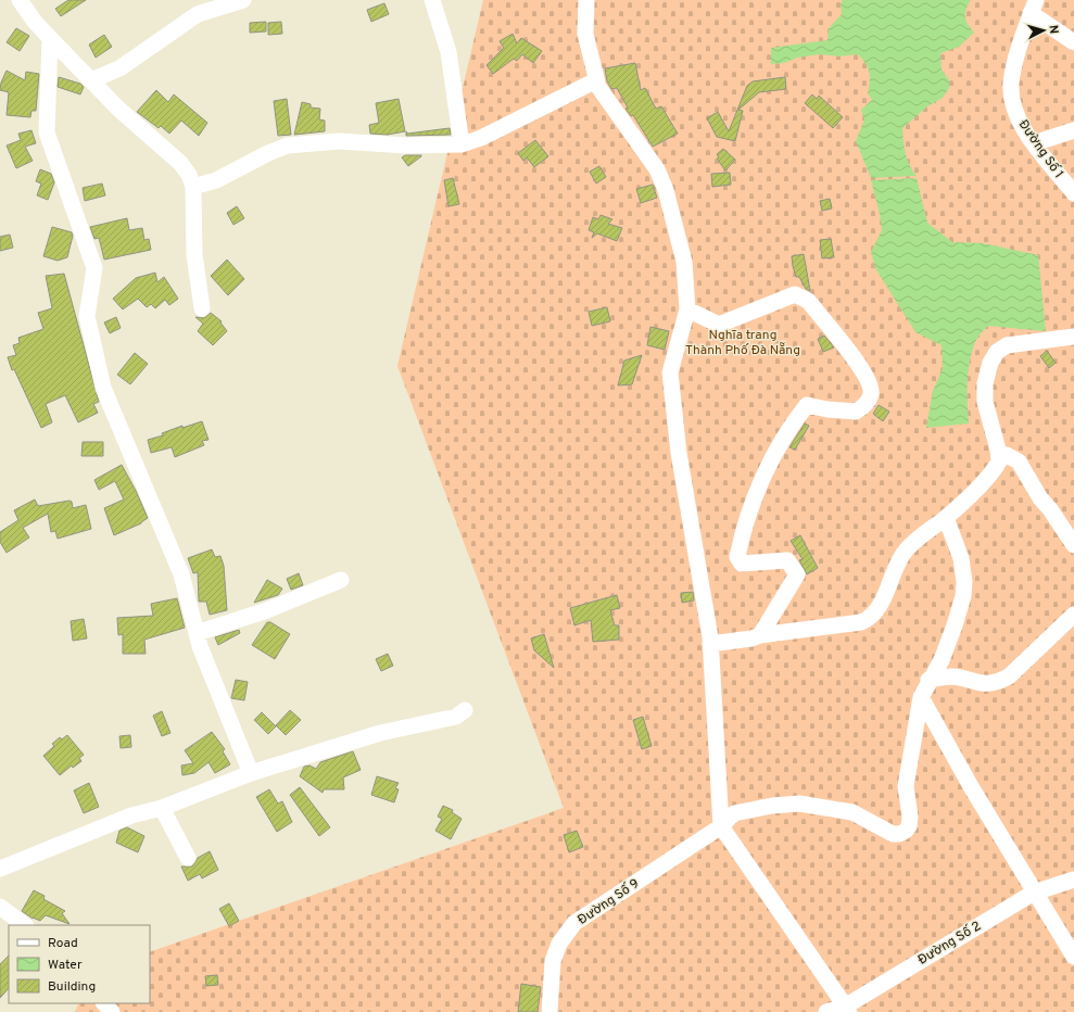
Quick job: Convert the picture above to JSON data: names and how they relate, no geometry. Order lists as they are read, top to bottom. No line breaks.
{"streets":{"street":["Đường Số 1","Đường Số 9","Đường Số 2"]},"parks":["Nghĩa trang Thành Phố Đà Nẵng"],"legend":["Road","Water","Building"],"north":"right"}
